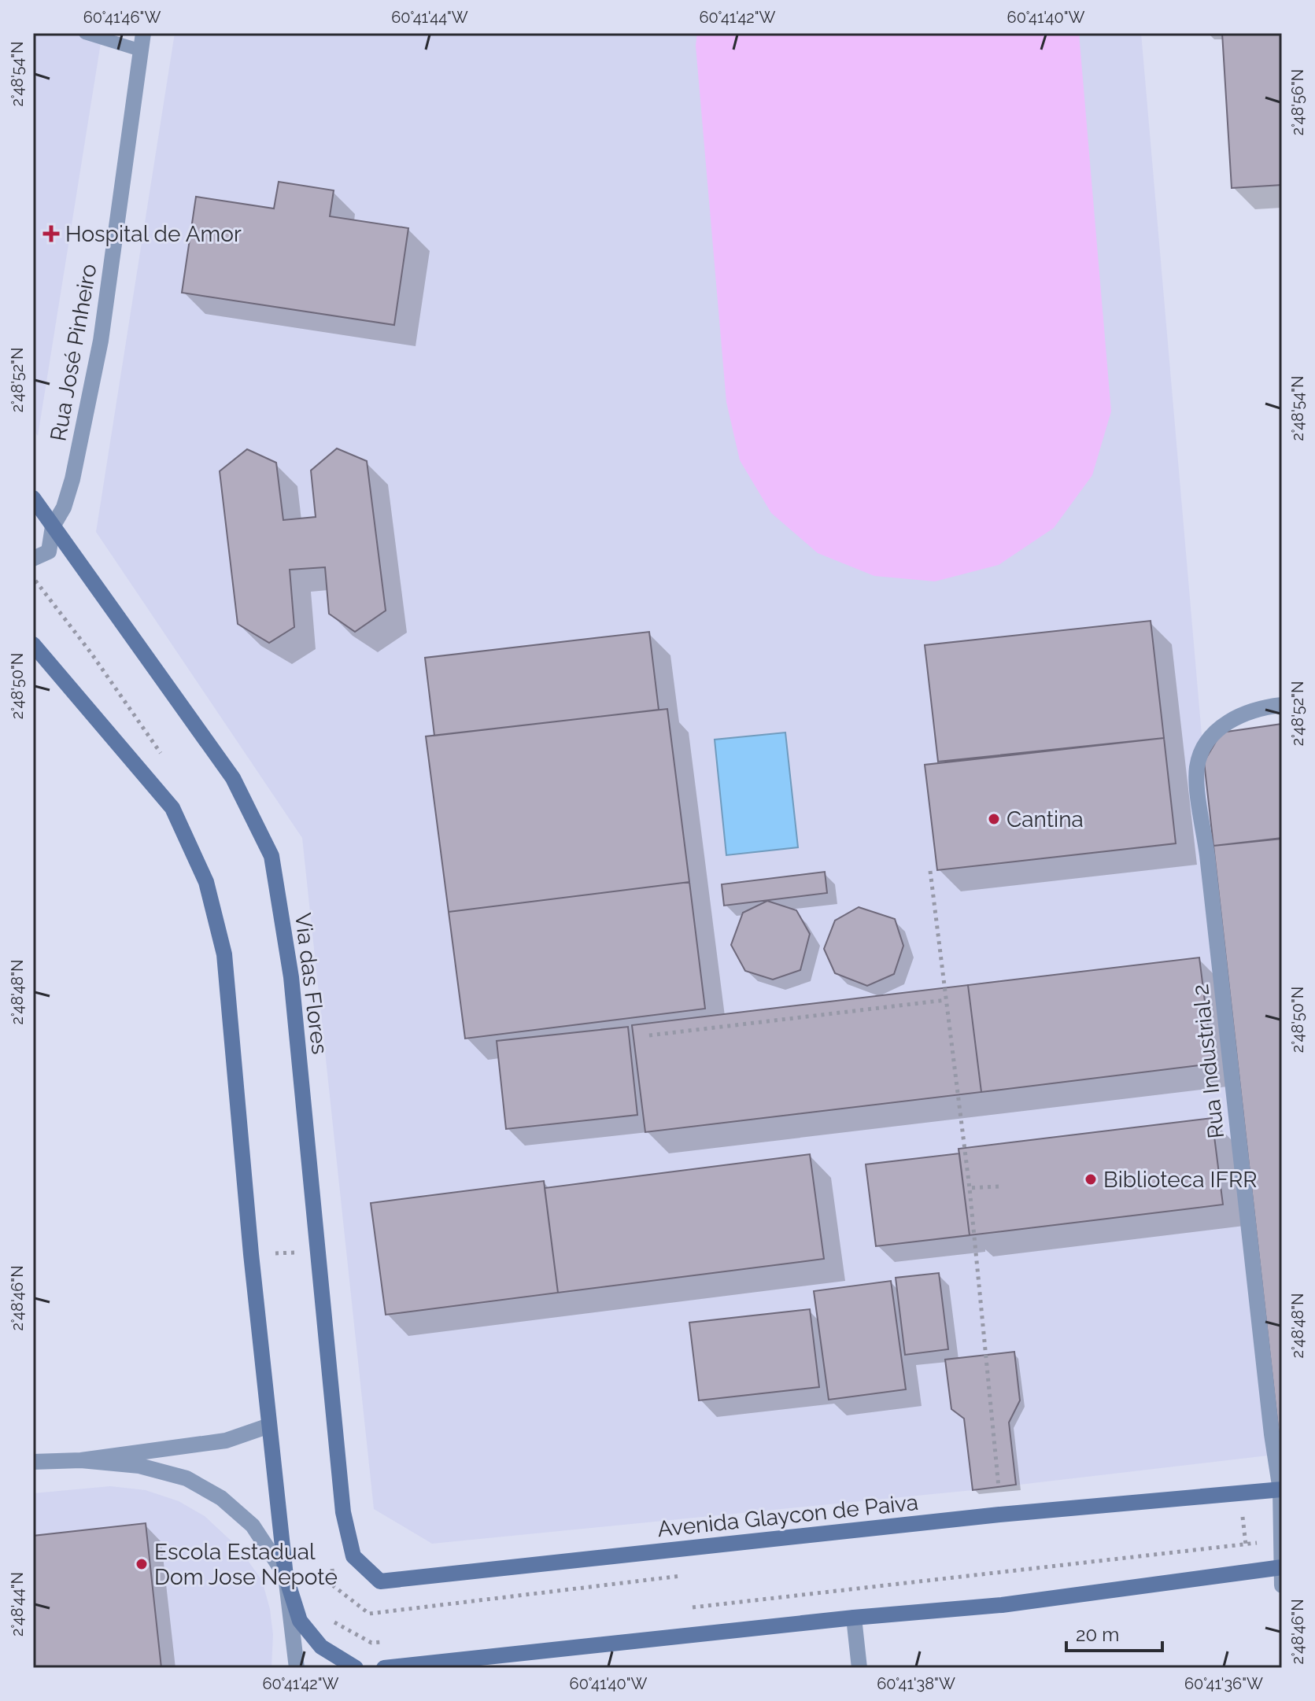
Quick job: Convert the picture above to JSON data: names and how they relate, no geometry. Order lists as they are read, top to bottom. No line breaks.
{"streets":{"main road":["Via das Flores","Avenida Glaycon de Paiva"],"street":["Rua José Pinheiro","Rua Industrial 2"]},"crossings":[["Rua José Pinheiro","Via das Flores"],["Via das Flores","Avenida Glaycon de Paiva"],["Rua Industrial 2","Avenida Glaycon de Paiva"]],"places":{"health":["Hospital de Amor"],"other":["Cantina","Biblioteca IFRR","Escola Estadual Dom Jose Nepote"]},"scale_bar":"20 m","coordinates":["60°41'46\"W","60°41'44\"W","60°41'42\"W","60°41'40\"W","2°48'54\"N","2°48'56\"N","2°48'52\"N","2°48'50\"N","2°48'48\"N","2°48'46\"N","2°48'44\"N","60°41'38\"W","60°41'36\"W"]}
